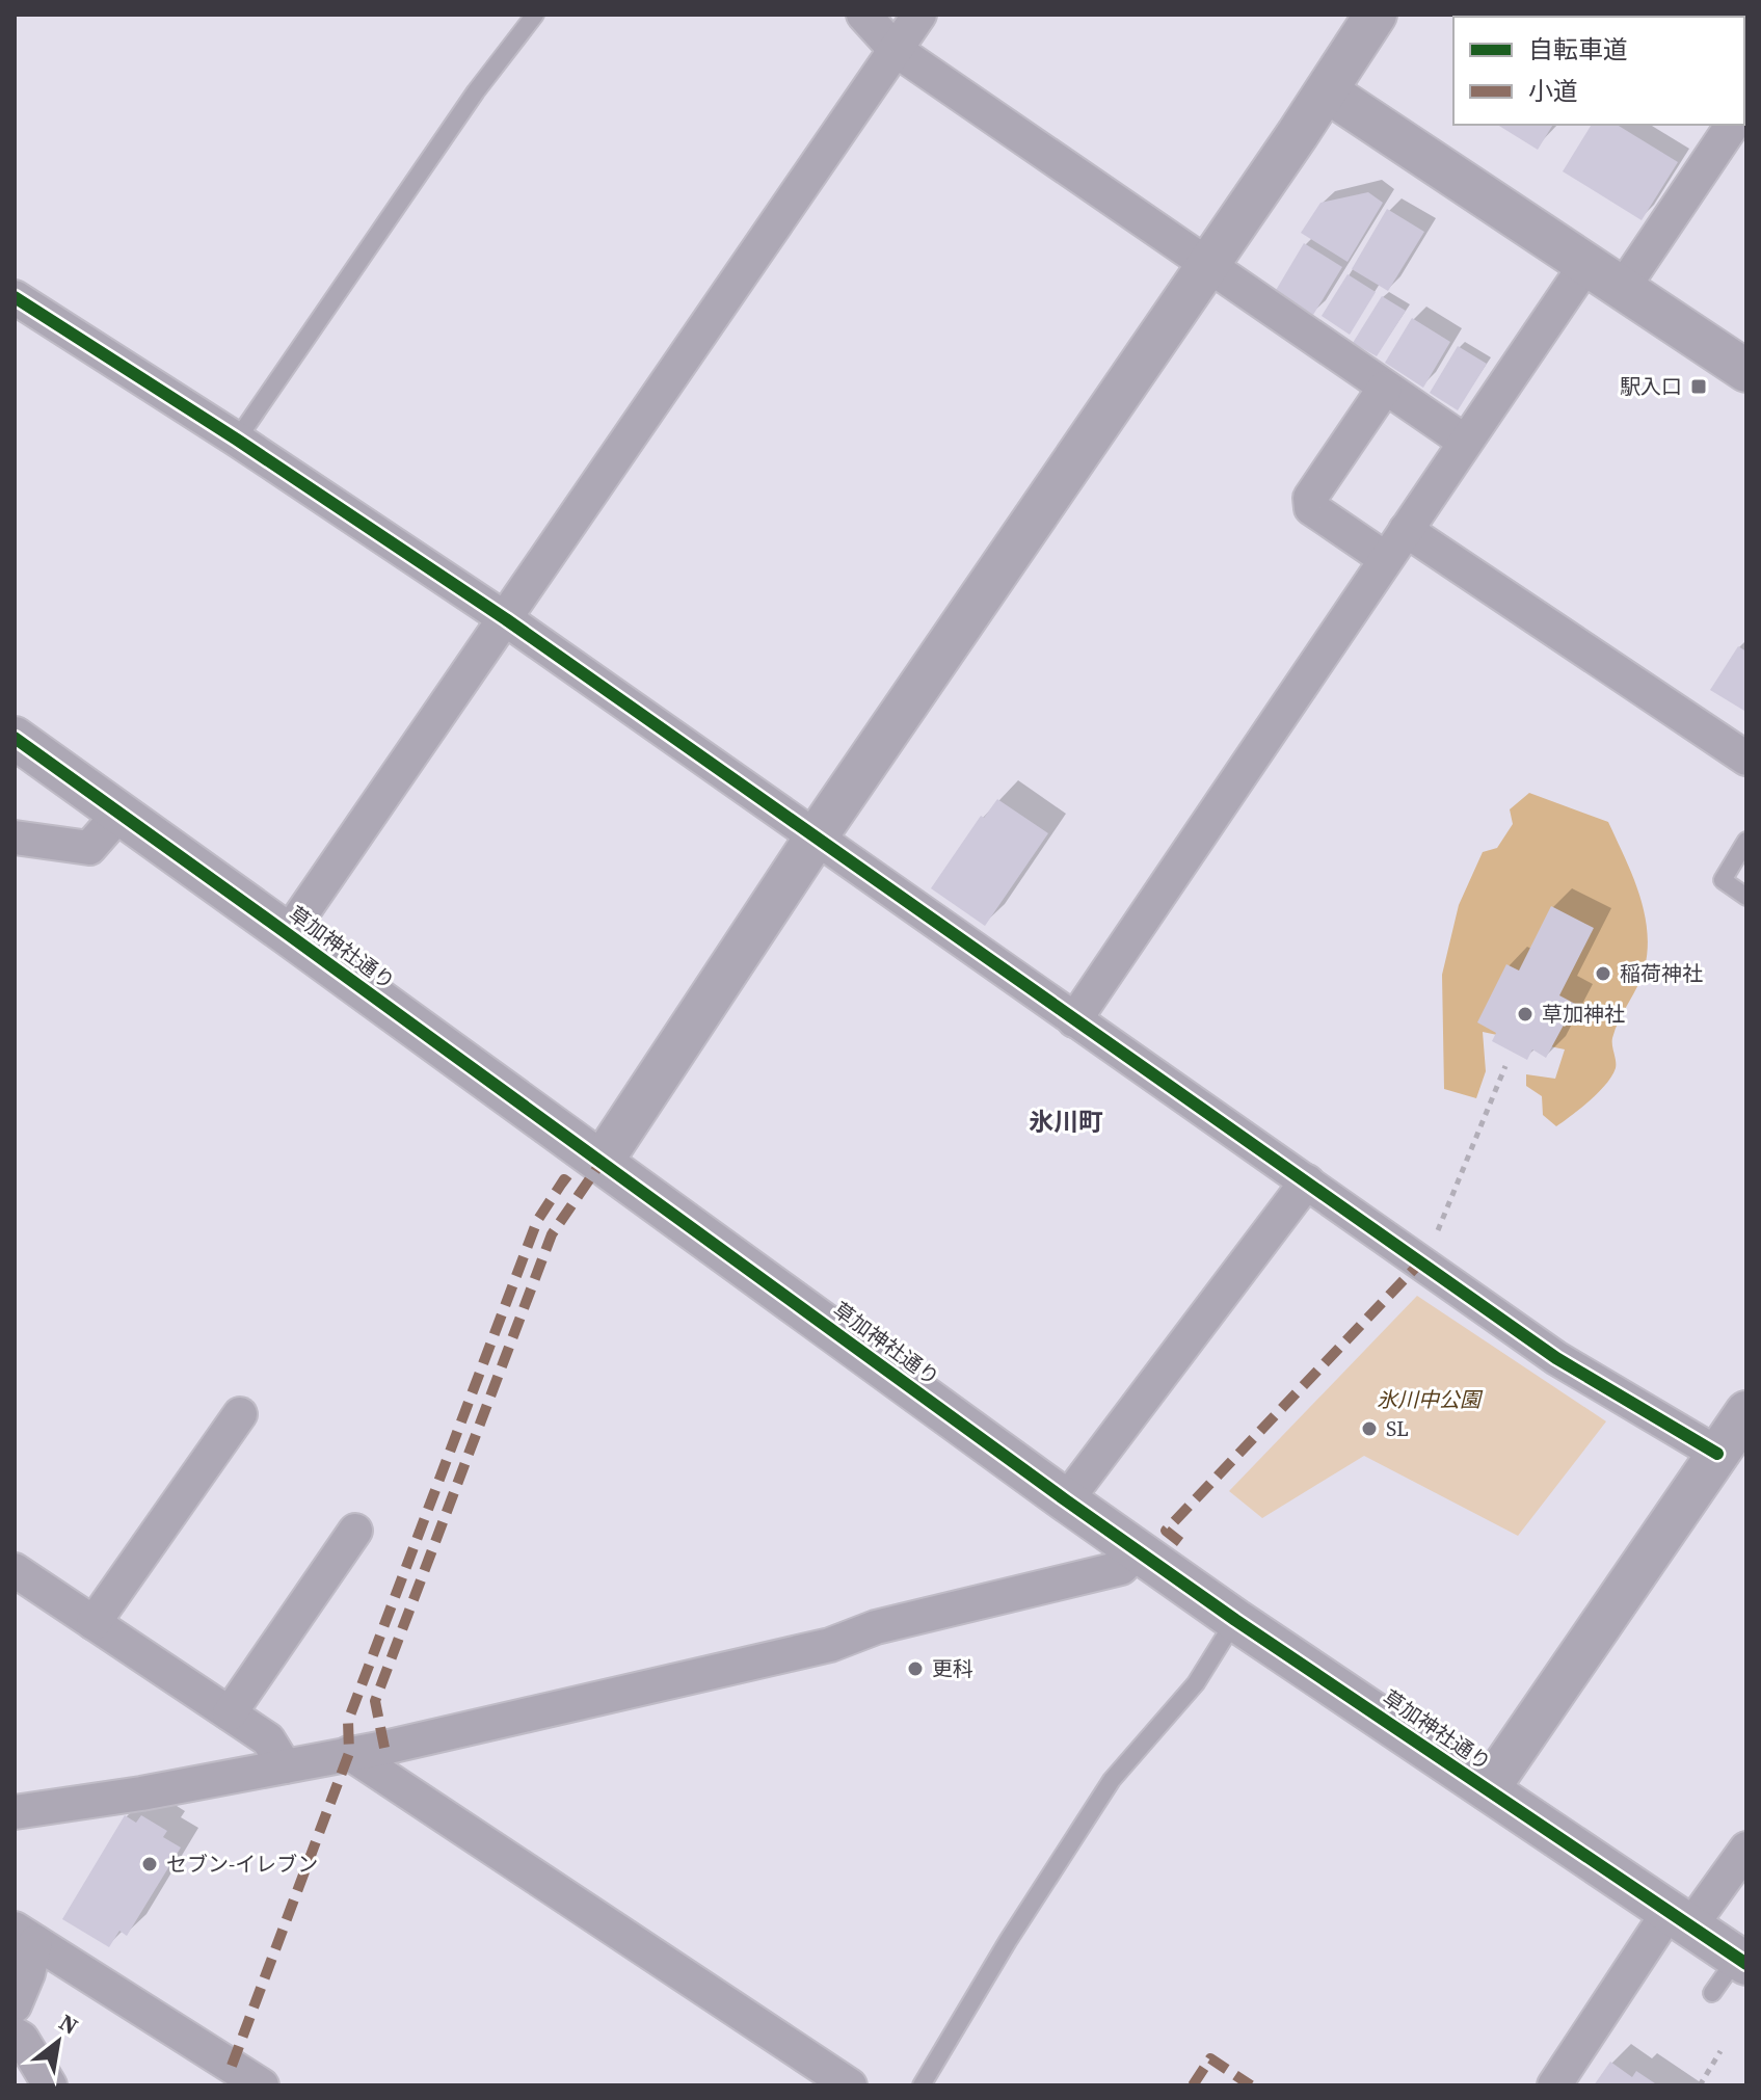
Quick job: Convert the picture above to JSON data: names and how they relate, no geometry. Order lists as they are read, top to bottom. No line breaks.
{"streets":{"street":["草加神社通り"]},"districts":["氷川町"],"parks":["氷川中公園"],"places":{"transit":["駅入口"],"other":["稲荷神社","草加神社","SL","更科","セブン-イレブン"]},"legend":["自転車道","小道"],"north":"top right"}
